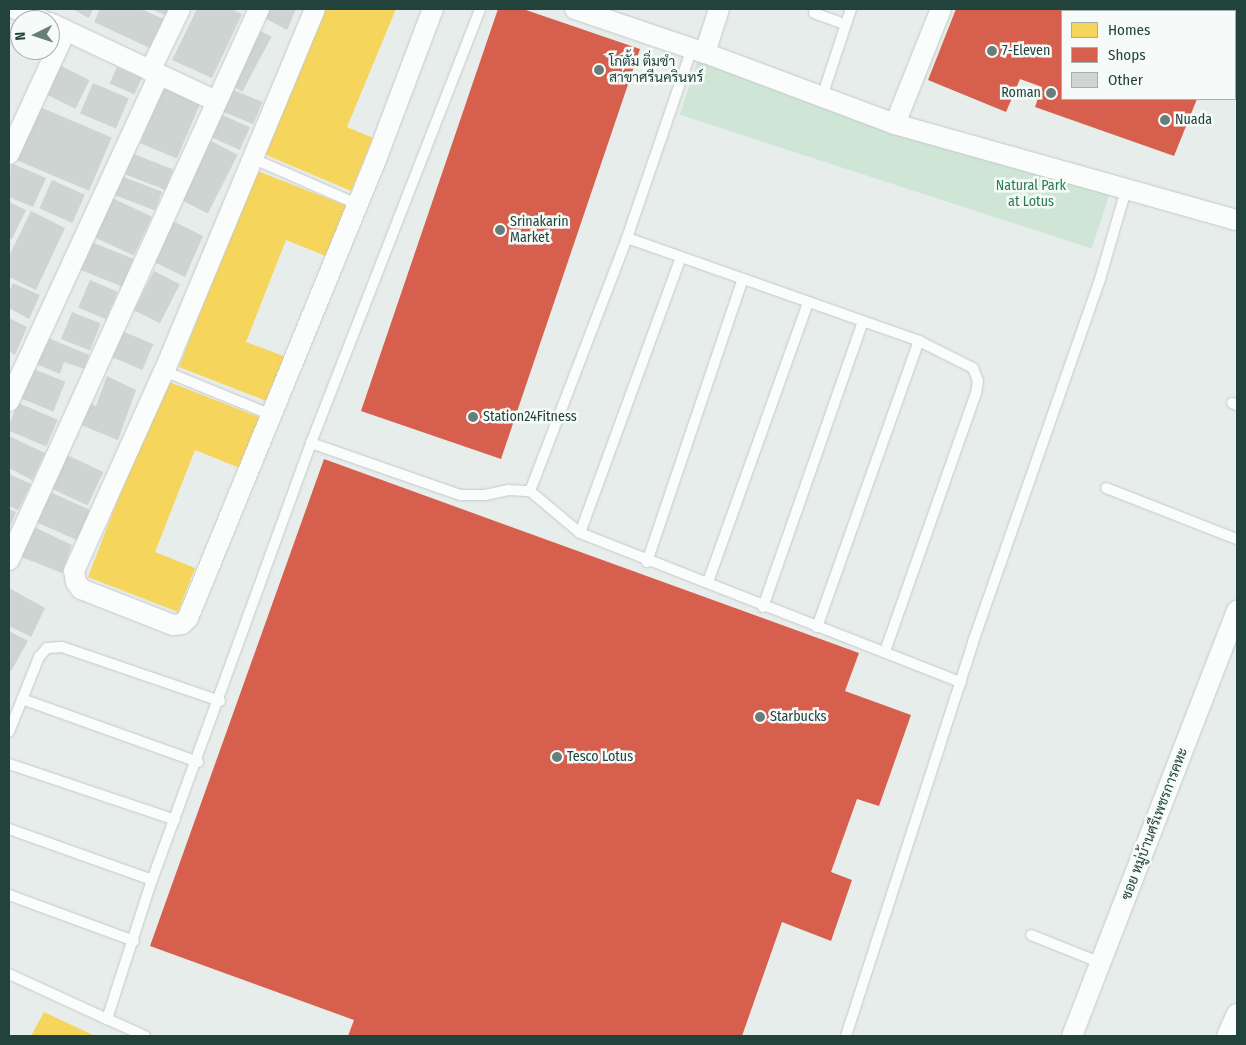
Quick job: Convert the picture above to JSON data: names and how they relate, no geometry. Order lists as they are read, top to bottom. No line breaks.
{"streets":{"street":["ซอย หมู่บ้านศรีเพชรการคหะ"]},"parks":["Natural Park at Lotus"],"places":["7-Eleven","โกตั้ม ติ่มซำ สาขาศรีนครินทร์","Roman","Nuada","Srinakarin Market","Station24Fitness","Starbucks","Tesco Lotus"],"legend":["Homes","Shops","Other"],"north":"left"}
